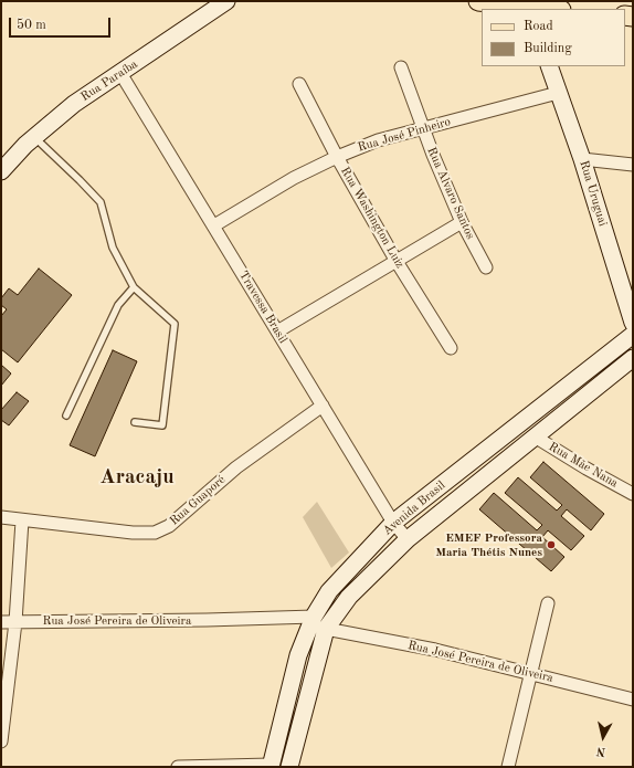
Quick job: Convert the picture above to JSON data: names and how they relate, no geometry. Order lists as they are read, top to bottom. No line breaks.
{"streets":{"street":["Rua Paraíba","Rua José Pinheiro","Rua Alvaro Santos","Rua Uruguai","Rua Washington Luiz","Travessa Brasil","Rua Mãe Nana","Rua Guaporé","Avenida Brasil","Rua José Pereira de Oliveira"]},"crossings":[["Rua Paraíba","Travessa Brasil"],["Rua José Pinheiro","Rua Alvaro Santos"],["Rua José Pinheiro","Rua Uruguai"],["Rua José Pinheiro","Rua Washington Luiz"],["Rua José Pinheiro","Travessa Brasil"],["Travessa Brasil","Rua Guaporé"],["Travessa Brasil","Avenida Brasil"],["Rua Mãe Nana","Avenida Brasil"],["Avenida Brasil","Rua José Pereira de Oliveira"]],"districts":["Aracaju"],"places":["EMEF Professora Maria Thétis Nunes"],"legend":["Road","Building"],"scale_bar":"50 m","north":"bottom"}
